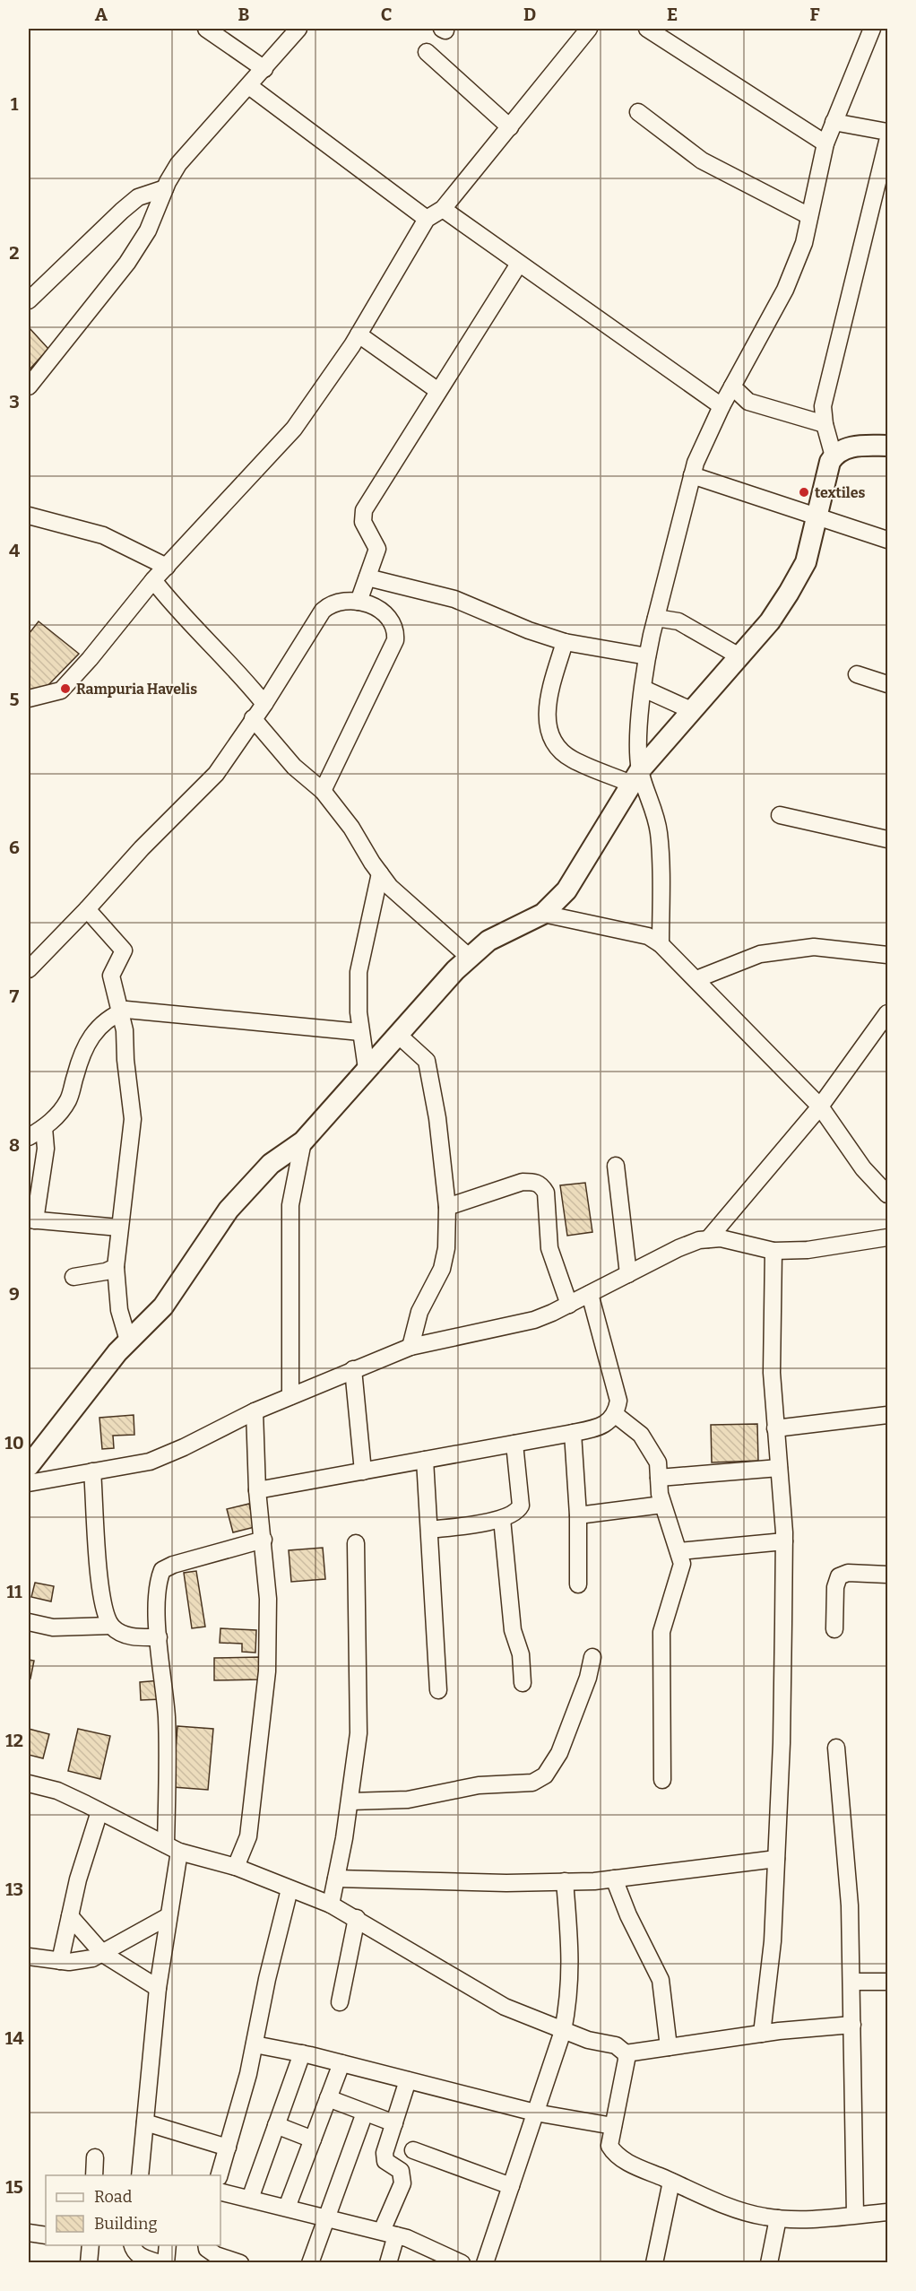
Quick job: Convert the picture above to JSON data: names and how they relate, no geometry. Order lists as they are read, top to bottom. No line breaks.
{"places":["textiles","Rampuria Havelis"],"legend":["Road","Building"],"grid":{"columns":["A","B","C","D","E","F"],"rows":["1","2","3","4","5","6","7","8","9","10","11","12","13","14","15"]}}
